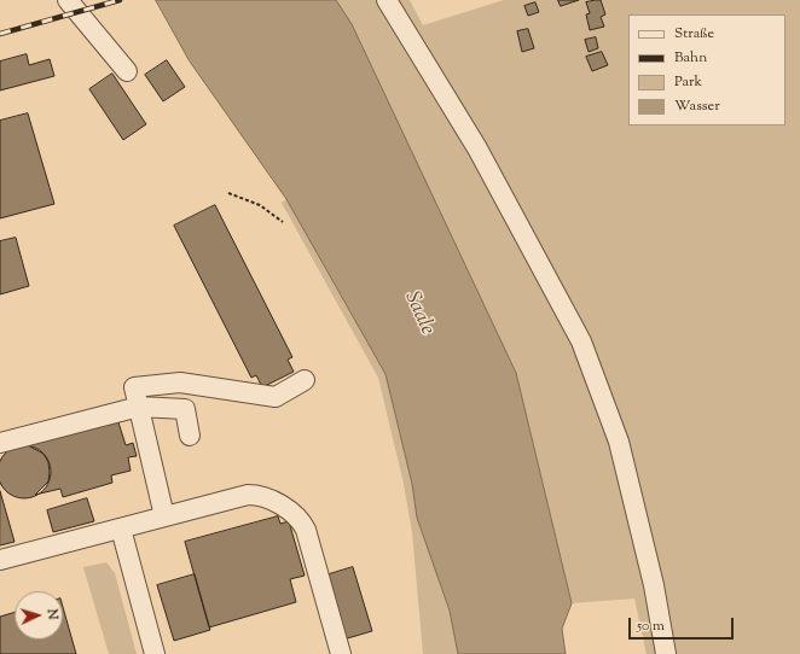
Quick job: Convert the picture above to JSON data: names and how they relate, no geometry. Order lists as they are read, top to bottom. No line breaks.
{"water":["Saale"],"legend":["Straße","Bahn","Park","Wasser"],"scale_bar":"50 m","north":"right"}
